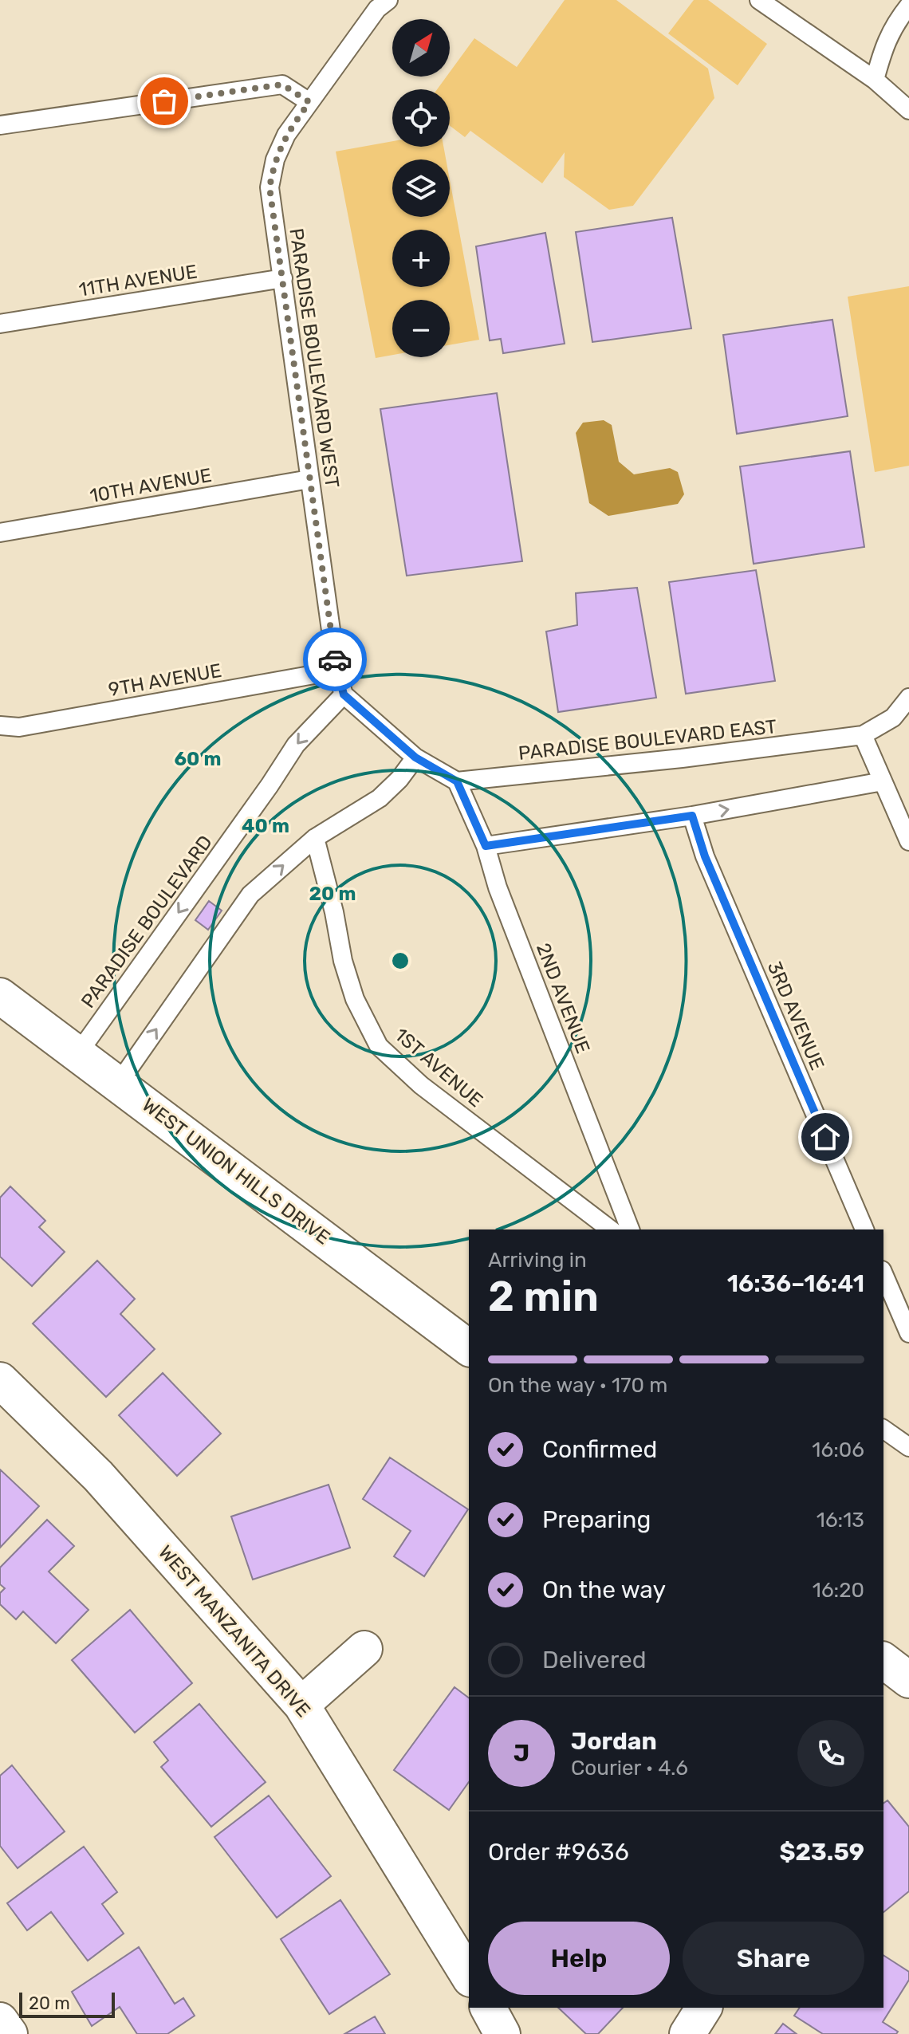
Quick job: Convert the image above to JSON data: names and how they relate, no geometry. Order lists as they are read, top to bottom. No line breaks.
{"streets":{"street":["WEST UNION HILLS DRIVE","WEST MANZANITA DRIVE"],"lane":["11TH AVENUE","PARADISE BOULEVARD WEST","10TH AVENUE","9TH AVENUE","PARADISE BOULEVARD EAST","PARADISE BOULEVARD","2ND AVENUE","3RD AVENUE","1ST AVENUE"]},"crossings":[["11TH AVENUE","PARADISE BOULEVARD WEST"],["PARADISE BOULEVARD WEST","10TH AVENUE"],["PARADISE BOULEVARD WEST","9TH AVENUE"],["PARADISE BOULEVARD WEST","PARADISE BOULEVARD"],["PARADISE BOULEVARD EAST","2ND AVENUE"],["PARADISE BOULEVARD","WEST UNION HILLS DRIVE"]],"scale_bar":"20 m","north":"top right","page":{"map_buttons":["+","−"],"heading":["2 min","Arriving in","16:36–16:41"],"panel":["Jordan","Courier · 4.6","Order #9636","$23.59"],"bar":"On the way · 170 m","list":[["Confirmed","16:06"],["Preparing","16:13"],["On the way","16:20"],"Delivered"],"round":"J","buttons":["Help","Share"],"scale":"20 m"},"rings":["60 m","40 m","20 m"]}
